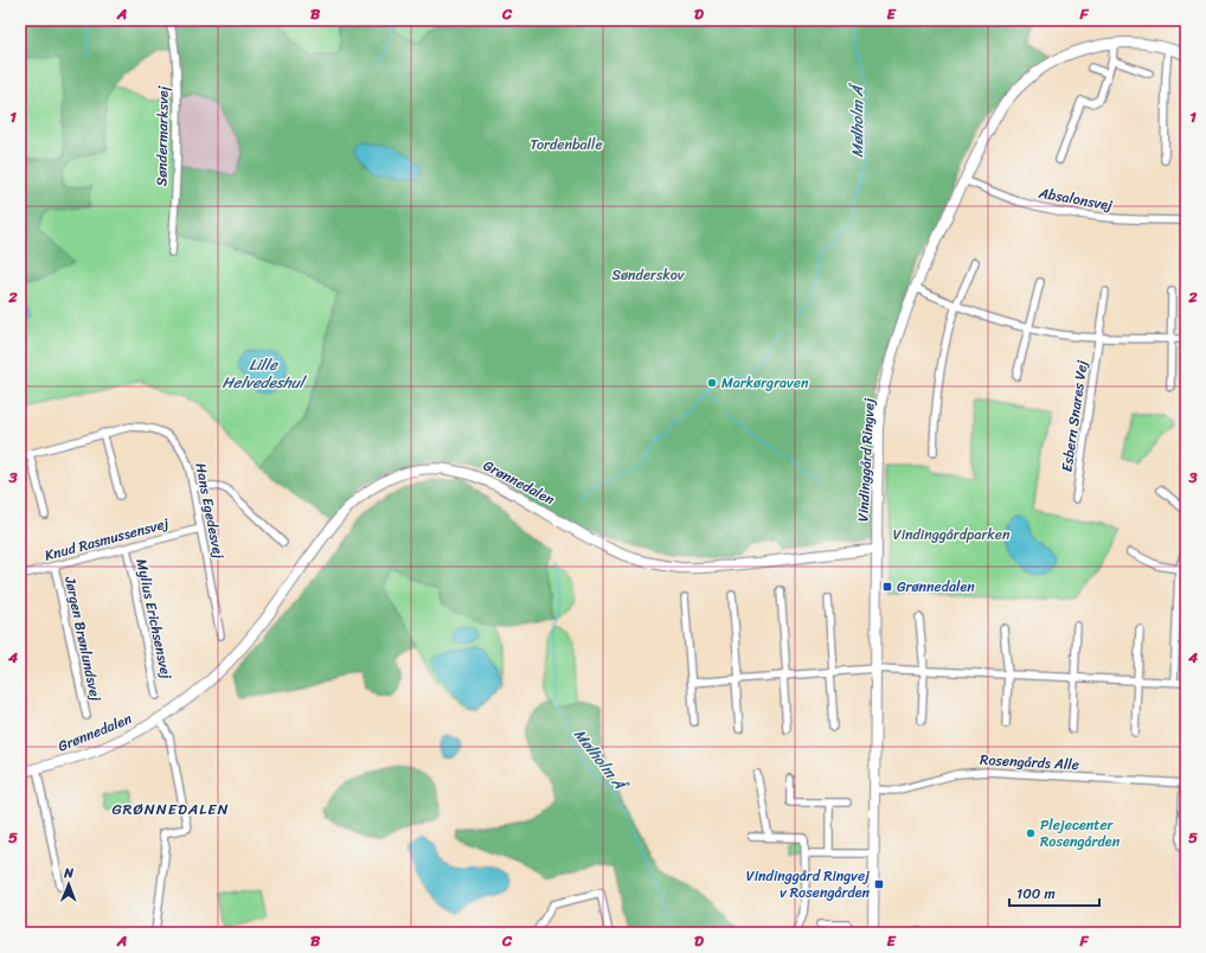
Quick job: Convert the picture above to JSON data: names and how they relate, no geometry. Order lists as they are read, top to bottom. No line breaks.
{"streets":{"street":["Søndermarksvej","Absalonsvej","Esbern Snares Vej","Vindinggård Ringvej","Grønnedalen","Hans Egedesvej","Knud Rasmussensvej","Mylius Erichsensvej","Jørgen Brønlundsvej","Rosengårds Alle"]},"crossings":[["Absalonsvej","Vindinggård Ringvej"],["Vindinggård Ringvej","Grønnedalen"],["Vindinggård Ringvej","Rosengårds Alle"],["Hans Egedesvej","Knud Rasmussensvej"],["Knud Rasmussensvej","Mylius Erichsensvej"],["Knud Rasmussensvej","Jørgen Brønlundsvej"]],"districts":["GRØNNEDALEN"],"water":["Mølholm Å","Lille Helvedeshul"],"parks":["Tordenballe","Sønderskov","Vindinggårdparken"],"places":{"other":["Markørgraven","Plejecenter Rosengården"],"transit":["Grønnedalen","Vindinggård Ringvej v Rosengården"]},"scale_bar":"100 m","north":"top","grid":{"columns":["A","B","C","D","E","F"],"rows":["1","2","3","4","5"]}}
